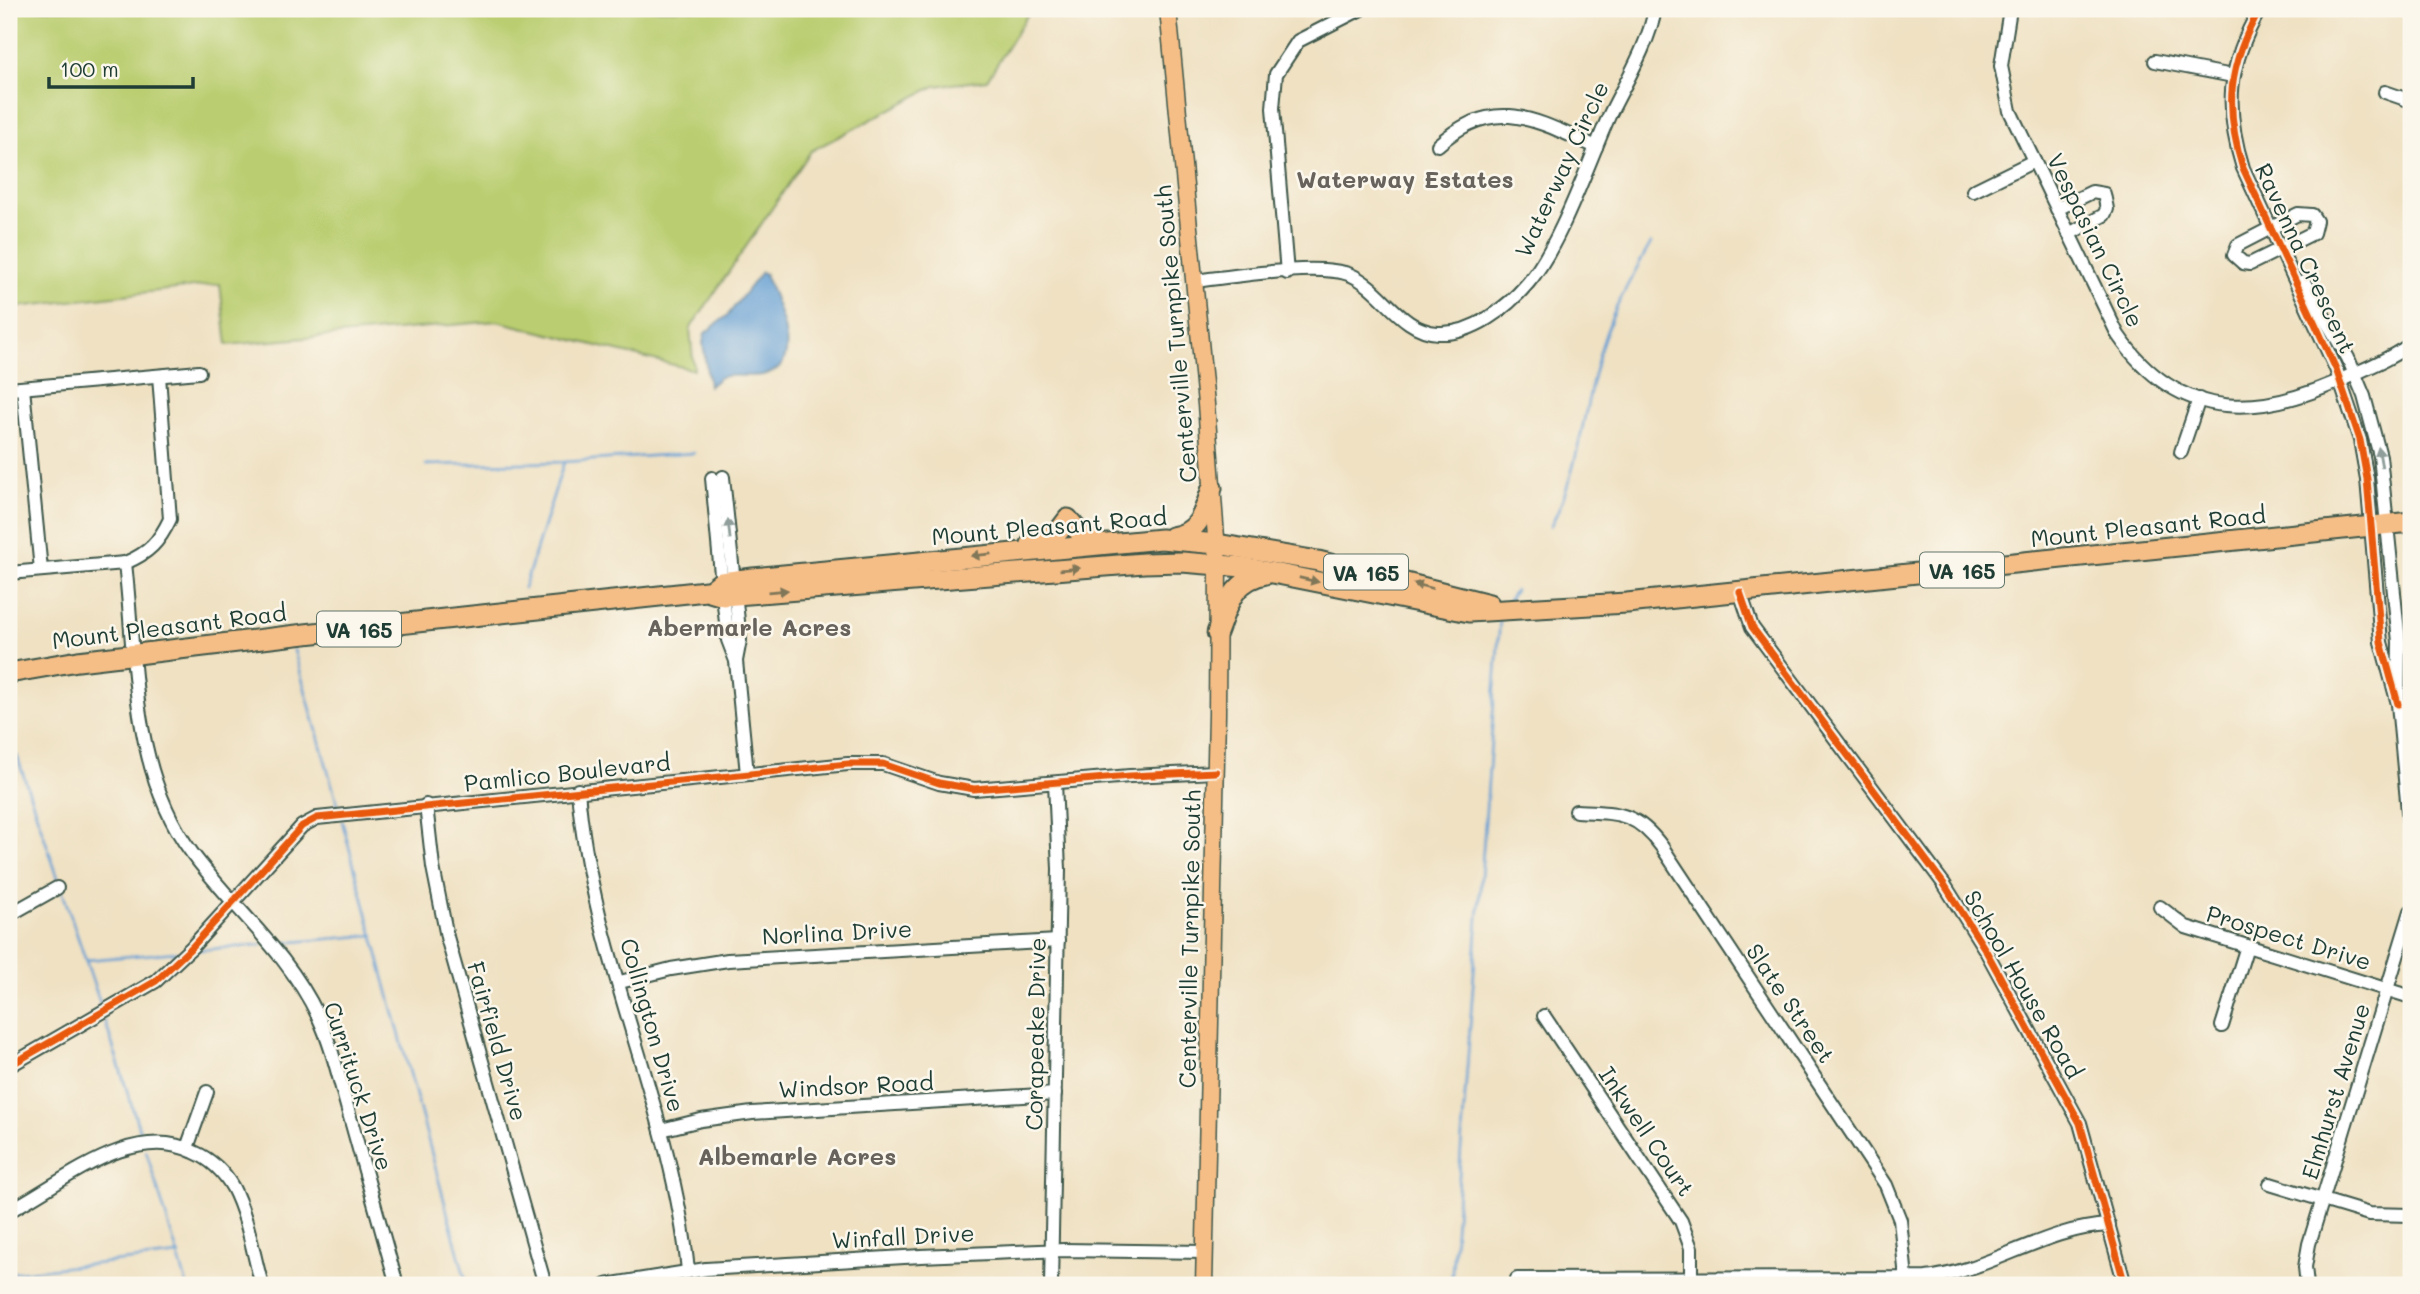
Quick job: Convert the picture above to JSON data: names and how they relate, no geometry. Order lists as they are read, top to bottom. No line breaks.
{"streets":{"highway":["Mount Pleasant Road","VA 165"],"main road":["Centerville Turnpike South"],"street":["Waterway Circle","Vespasian Circle","Ravenna Crescent","Pamlico Boulevard","Norlina Drive","Prospect Drive","School House Road","Slate Street","Collington Drive","Corapeake Drive","Fairfield Drive","Windsor Road","Currituck Drive","Elmhurst Avenue","Inkwell Court","Winfall Drive"]},"crossings":[["Waterway Circle","Centerville Turnpike South"],["Vespasian Circle","Ravenna Crescent"],["Ravenna Crescent","Mount Pleasant Road"],["Centerville Turnpike South","Mount Pleasant Road"],["Centerville Turnpike South","Pamlico Boulevard"],["Centerville Turnpike South","Winfall Drive"],["Mount Pleasant Road","School House Road"],["Mount Pleasant Road","Currituck Drive"],["Pamlico Boulevard","Collington Drive"],["Pamlico Boulevard","Corapeake Drive"],["Pamlico Boulevard","Fairfield Drive"],["Pamlico Boulevard","Currituck Drive"],["Norlina Drive","Collington Drive"],["Norlina Drive","Corapeake Drive"],["Prospect Drive","Elmhurst Avenue"],["Collington Drive","Windsor Road"],["Collington Drive","Winfall Drive"],["Corapeake Drive","Windsor Road"],["Corapeake Drive","Winfall Drive"]],"districts":["Waterway Estates","Abermarle Acres","Albemarle Acres"],"scale_bar":"100 m"}
